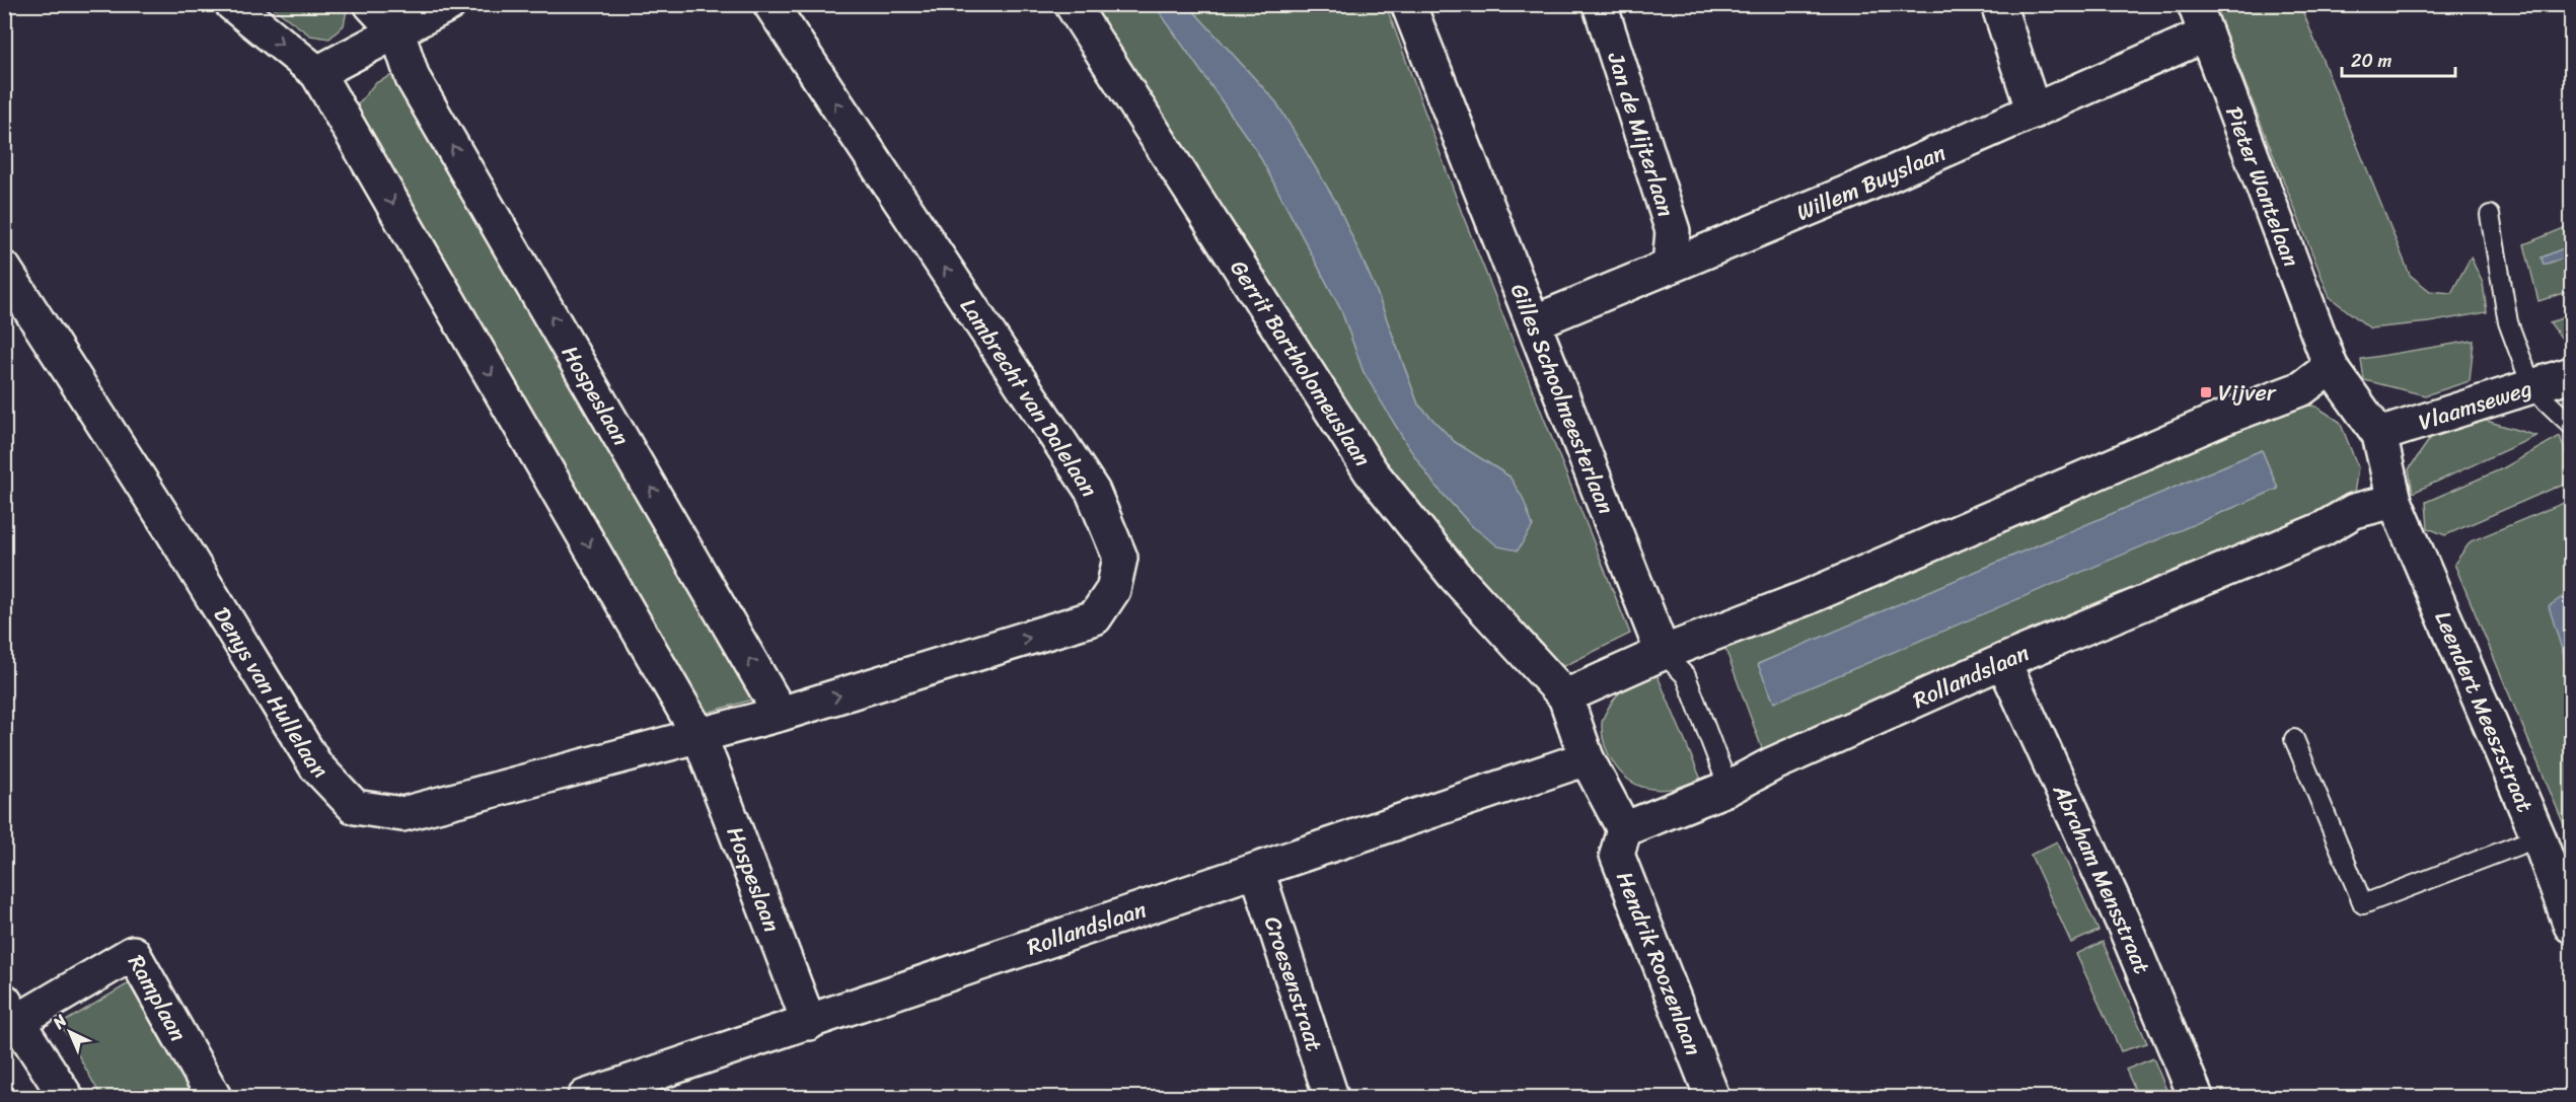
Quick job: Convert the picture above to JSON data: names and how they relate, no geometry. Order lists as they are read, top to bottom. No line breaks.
{"streets":{"street":["Jan de Mijterlaan","Willem Buyslaan","Pieter Wantelaan","Gerrit Bartholomeuslaan","Hospeslaan","Lambrecht van Dalelaan","Gilles Schoolmeesterlaan","Vlaamseweg","Rollandslaan","Denys van Hullelaan","Leendert Meeszstraat","Abraham Mensstraat","Hendrik Roozenlaan","Croesenstraat","Ramplaan"]},"crossings":[["Jan de Mijterlaan","Willem Buyslaan"],["Willem Buyslaan","Pieter Wantelaan"],["Willem Buyslaan","Gilles Schoolmeesterlaan"],["Hospeslaan","Lambrecht van Dalelaan"],["Hospeslaan","Rollandslaan"],["Hospeslaan","Denys van Hullelaan"],["Gilles Schoolmeesterlaan","Rollandslaan"],["Rollandslaan","Leendert Meeszstraat"],["Rollandslaan","Abraham Mensstraat"],["Rollandslaan","Hendrik Roozenlaan"],["Rollandslaan","Croesenstraat"]],"places":{"transit":["Vijver"]},"scale_bar":"20 m","north":"top left"}
